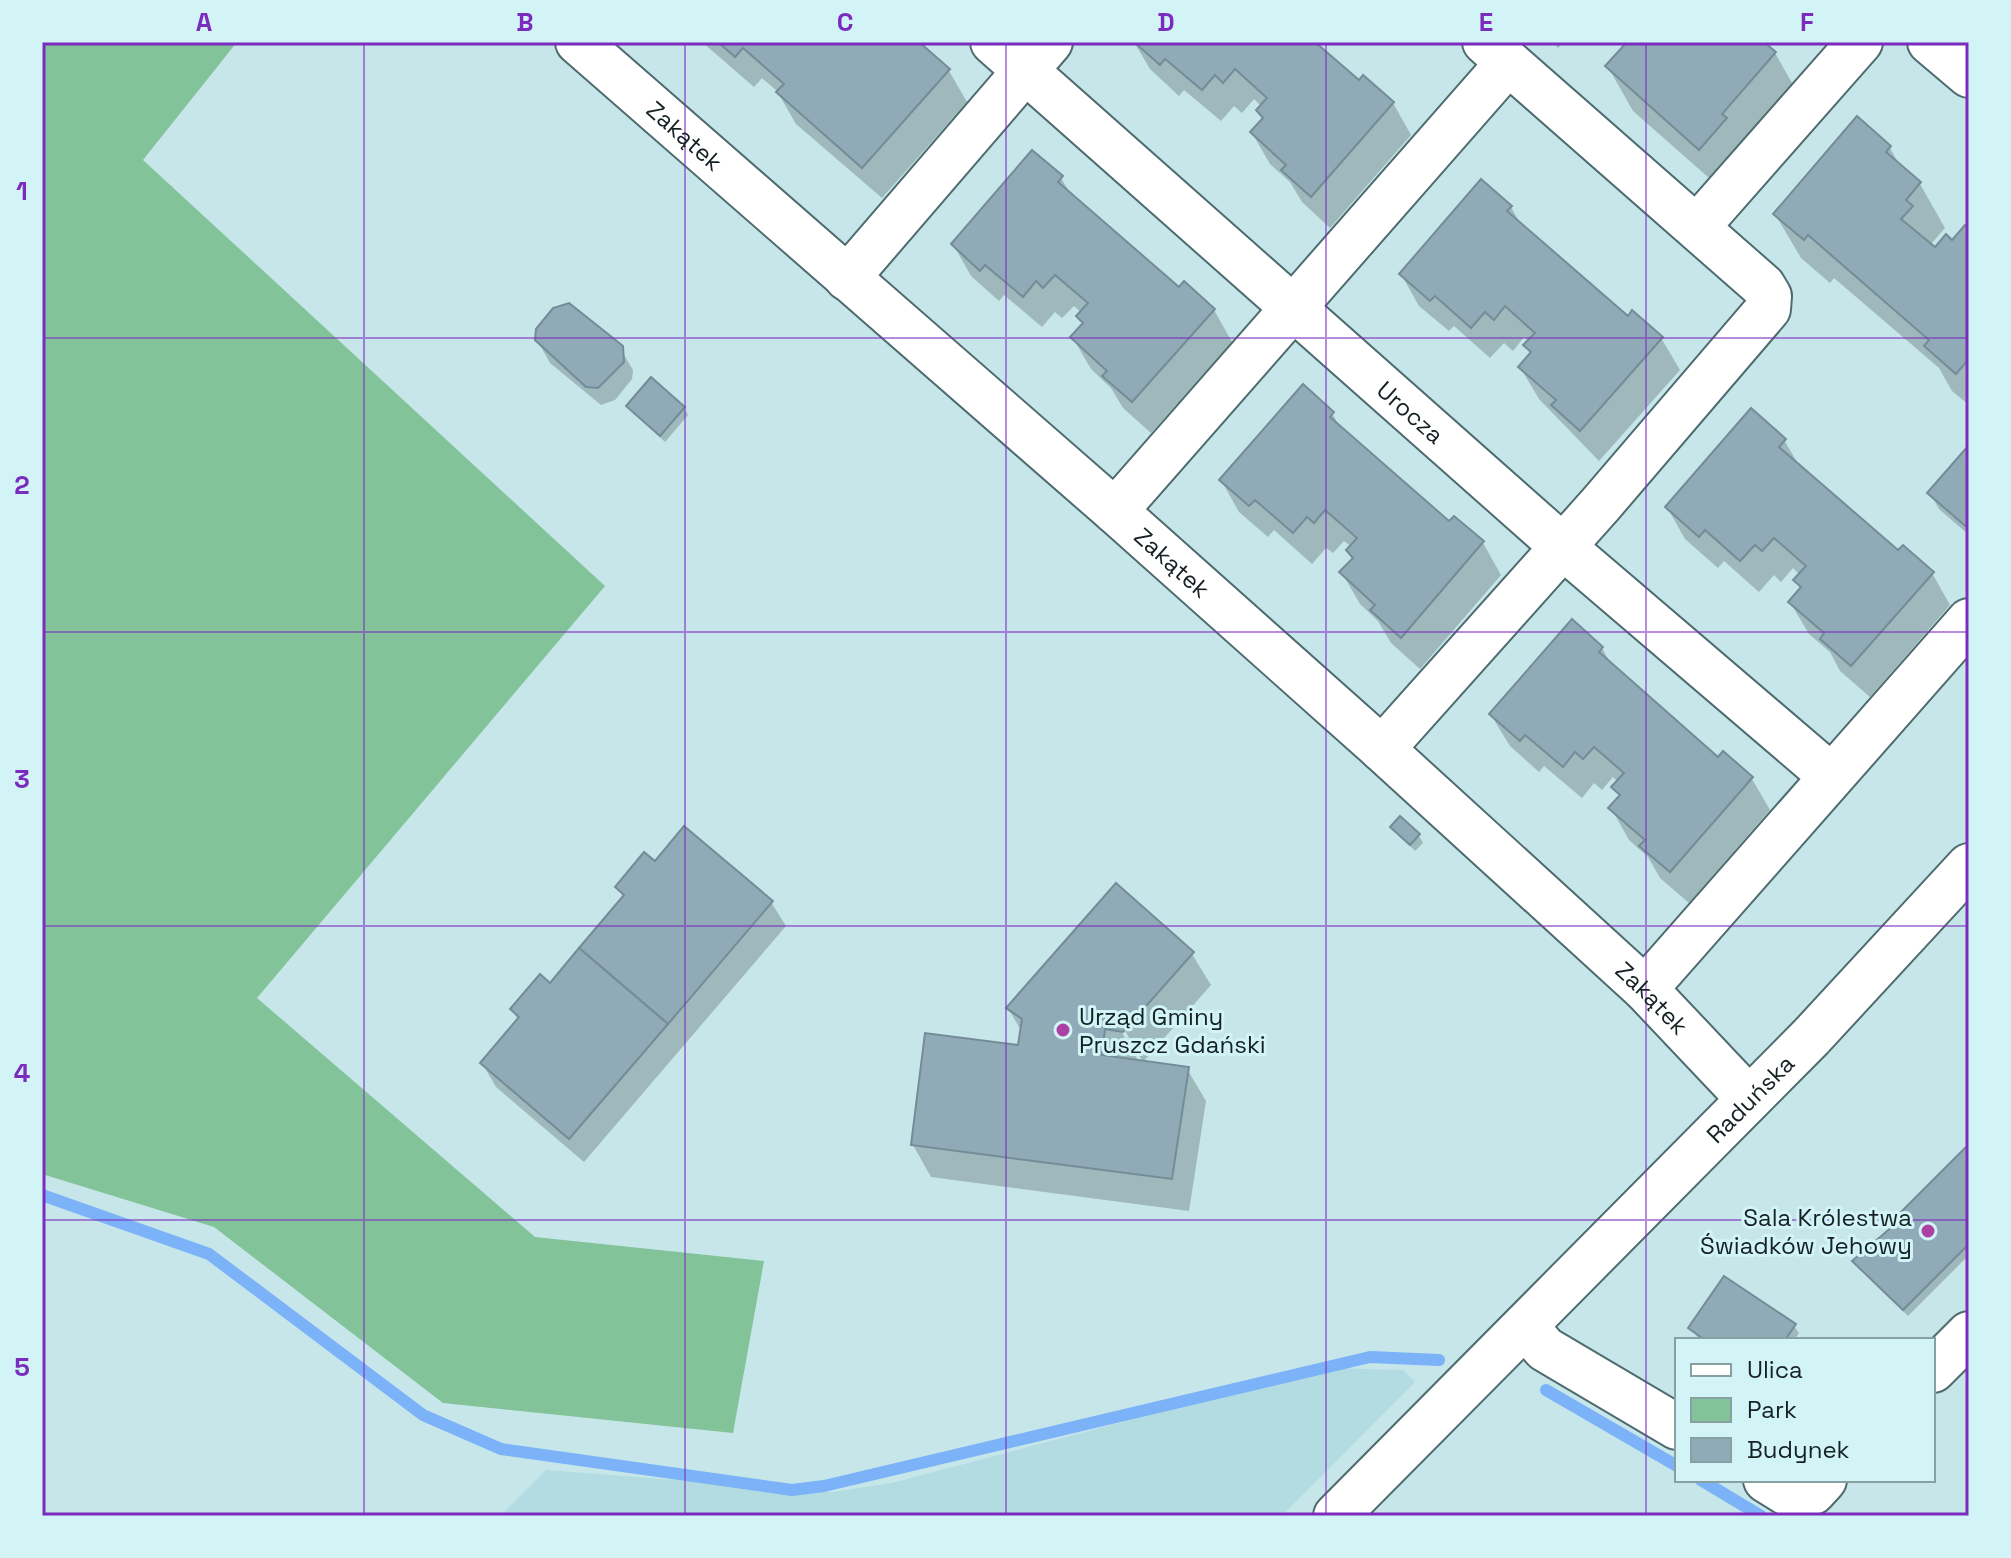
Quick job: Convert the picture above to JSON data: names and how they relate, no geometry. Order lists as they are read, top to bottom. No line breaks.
{"streets":{"street":["Zakątek","Urocza","Raduńska"]},"crossings":[["Zakątek","Raduńska"]],"places":["Urząd Gminy Pruszcz Gdański","Sala Królestwa Świadków Jehowy"],"legend":["Ulica","Park","Budynek"],"grid":{"columns":["A","B","C","D","E","F"],"rows":["1","2","3","4","5"]}}
